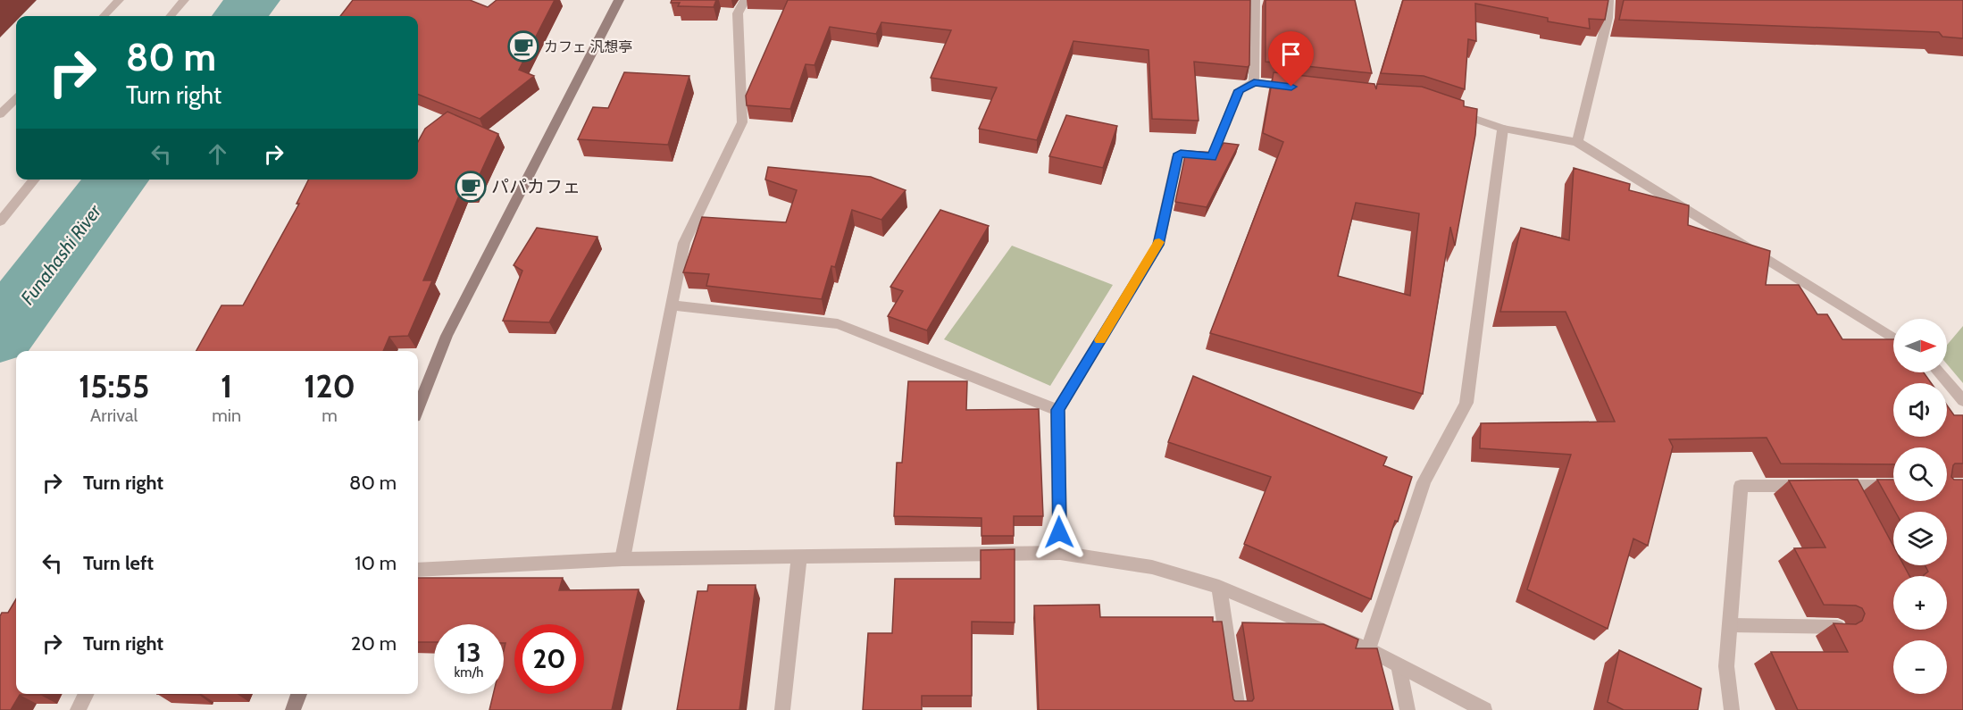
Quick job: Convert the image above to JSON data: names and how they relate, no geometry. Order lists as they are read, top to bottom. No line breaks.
{"water":["Funahashi River"],"places":{"cafe":["カフェ 汎想亭","パパカフェ"]},"north":"right","page":{"turn":["80 m","Turn right"],"map_buttons":["+","−"],"eta":["15:55","Arrival","1","min","120","m"],"list":[{"name":"Turn right","value":"80 m"},{"name":"Turn left","value":"10 m"},{"name":"Turn right","value":"20 m"}],"speed":"13 km/h","limit":"20"}}
